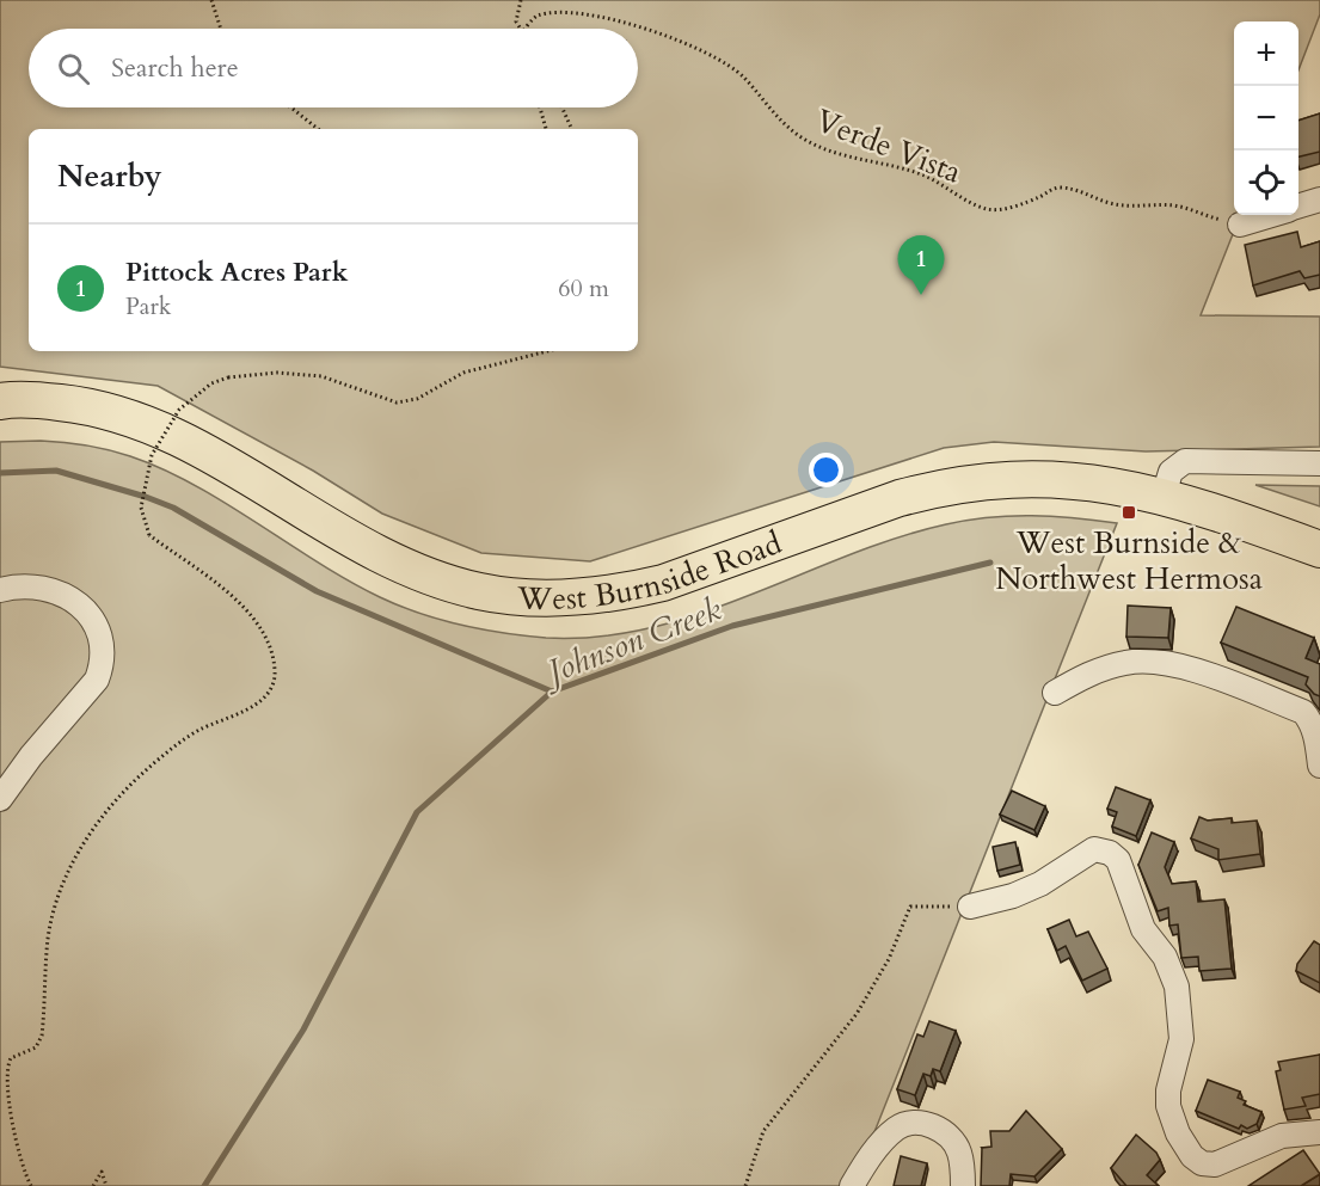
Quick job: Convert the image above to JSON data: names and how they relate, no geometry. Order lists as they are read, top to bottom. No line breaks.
{"streets":{"main road":["West Burnside Road"],"path":["Verde Vista"]},"water":["Johnson Creek"],"places":{"transit":["West Burnside & Northwest Hermosa"]},"page":{"map_buttons":["+","−"],"search":"Search here","heading":"Nearby","list":[{"mark":"1","name":"Pittock Acres Park","note":"Park","value":"60 m"}],"pins":"1"}}
